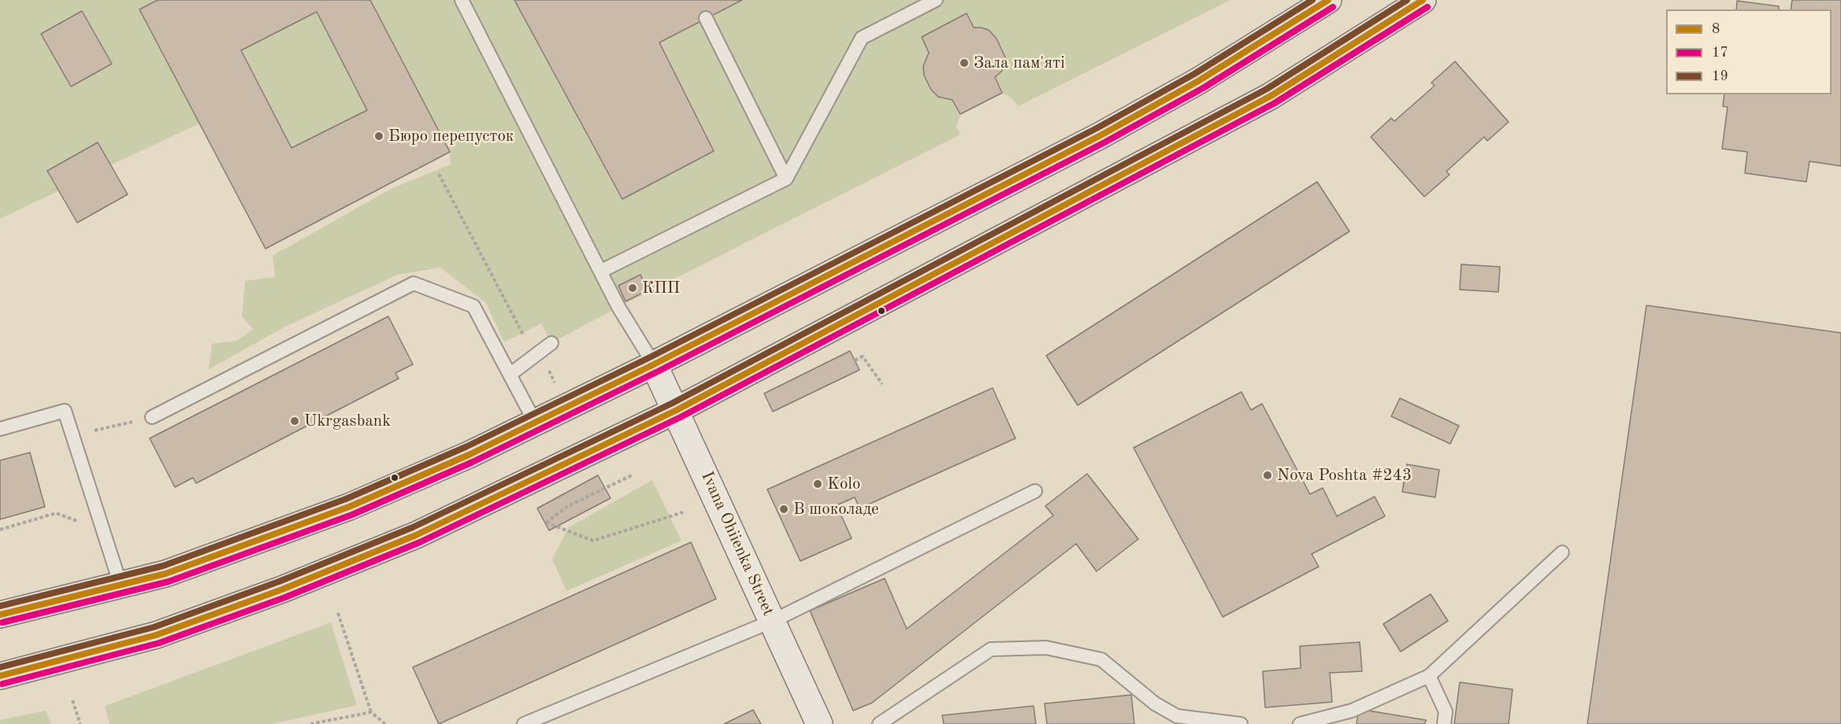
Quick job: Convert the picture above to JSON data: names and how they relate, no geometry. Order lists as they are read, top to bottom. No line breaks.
{"streets":{"street":["Ivana Ohiienka Street"]},"places":["Зала пам'яті","Бюро перепусток","КПП","Ukrgasbank","Nova Poshta #243","Kolo","В шоколаде"],"lines":["transit line 8","transit line 19","transit line 17"],"legend":["8","17","19"]}
